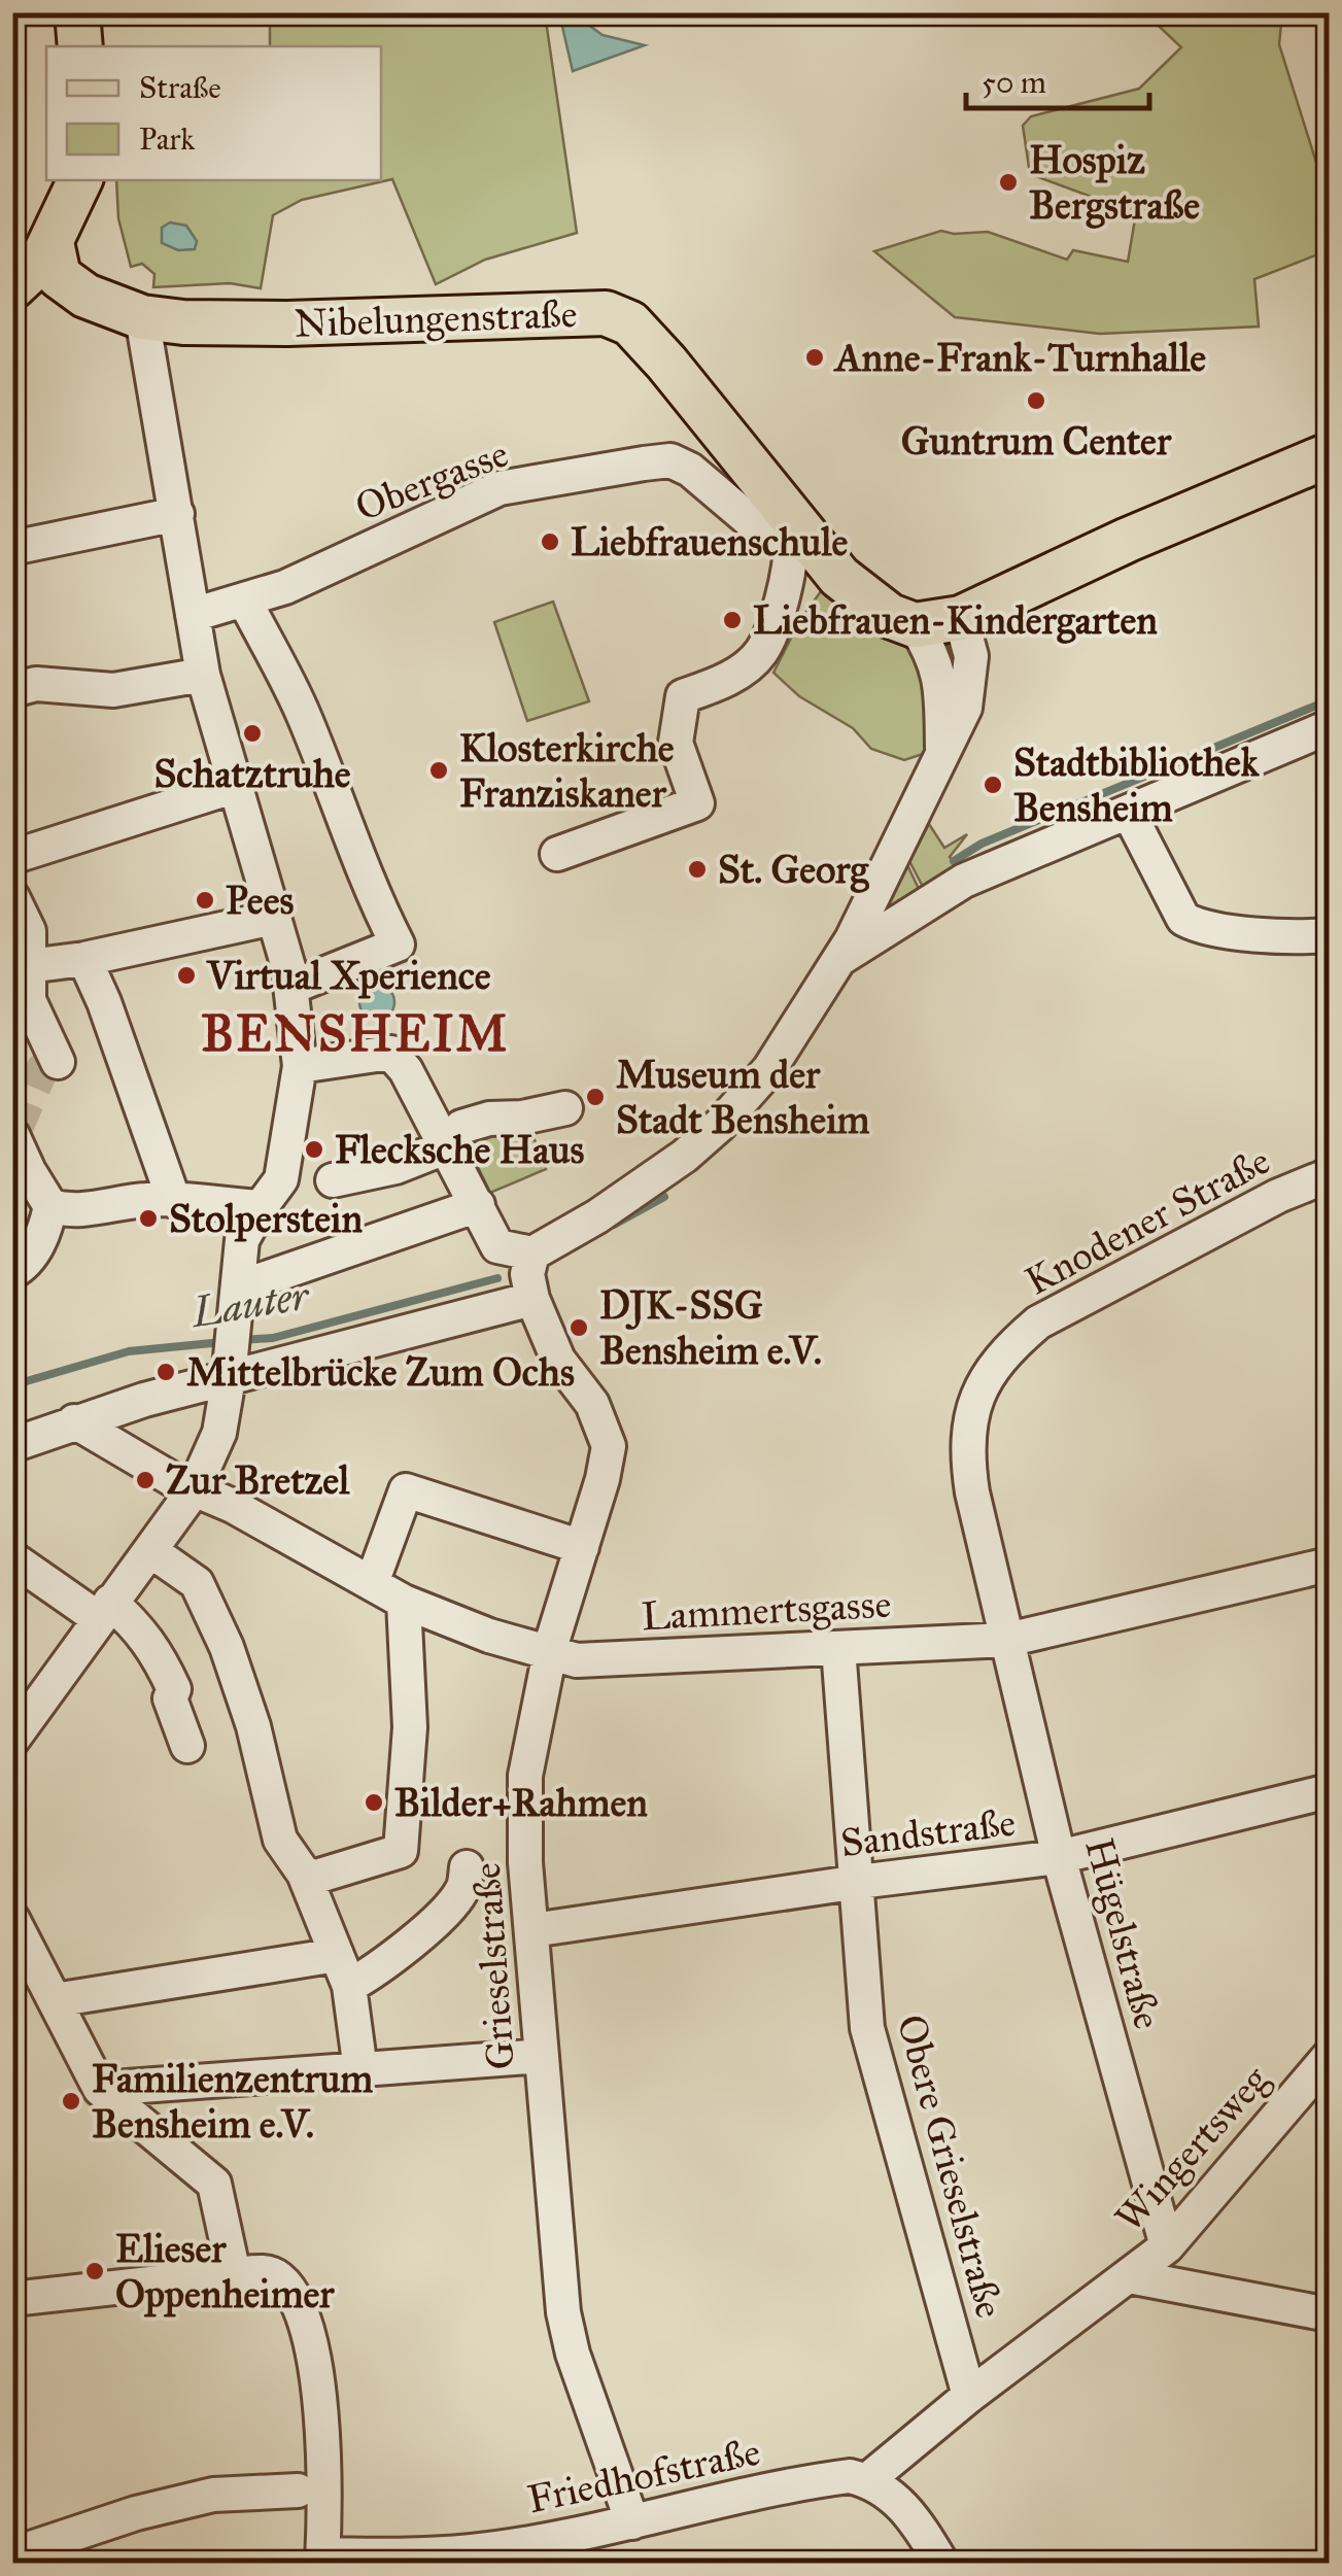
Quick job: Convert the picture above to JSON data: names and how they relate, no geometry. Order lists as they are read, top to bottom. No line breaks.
{"streets":{"main road":["Nibelungenstraße"],"street":["Obergasse","Knodener Straße","Lammertsgasse","Sandstraße","Hügelstraße","Grieselstraße","Wingertsweg","Obere Grieselstraße","Friedhofstraße"]},"crossings":[["Nibelungenstraße","Obergasse"],["Knodener Straße","Lammertsgasse"],["Knodener Straße","Hügelstraße"],["Lammertsgasse","Hügelstraße"],["Lammertsgasse","Grieselstraße"],["Lammertsgasse","Obere Grieselstraße"],["Sandstraße","Hügelstraße"],["Sandstraße","Grieselstraße"],["Sandstraße","Obere Grieselstraße"],["Hügelstraße","Wingertsweg"],["Grieselstraße","Friedhofstraße"],["Wingertsweg","Obere Grieselstraße"],["Wingertsweg","Friedhofstraße"]],"districts":["BENSHEIM"],"water":["Lauter"],"places":["Hospiz Bergstraße","Anne-Frank-Turnhalle","Guntrum Center","Liebfrauenschule","Liebfrauen-Kindergarten","Schatztruhe","Klosterkirche Franziskaner","Stadtbibliothek Bensheim","St. Georg","Pees","Virtual Xperience","Museum der Stadt Bensheim","Flecksche Haus","Stolperstein","DJK-SSG Bensheim e.V.","Mittelbrücke Zum Ochs","Zur Bretzel","Bilder+Rahmen","Familienzentrum Bensheim e.V.","Elieser Oppenheimer"],"legend":["Straße","Park"],"scale_bar":"50 m"}
